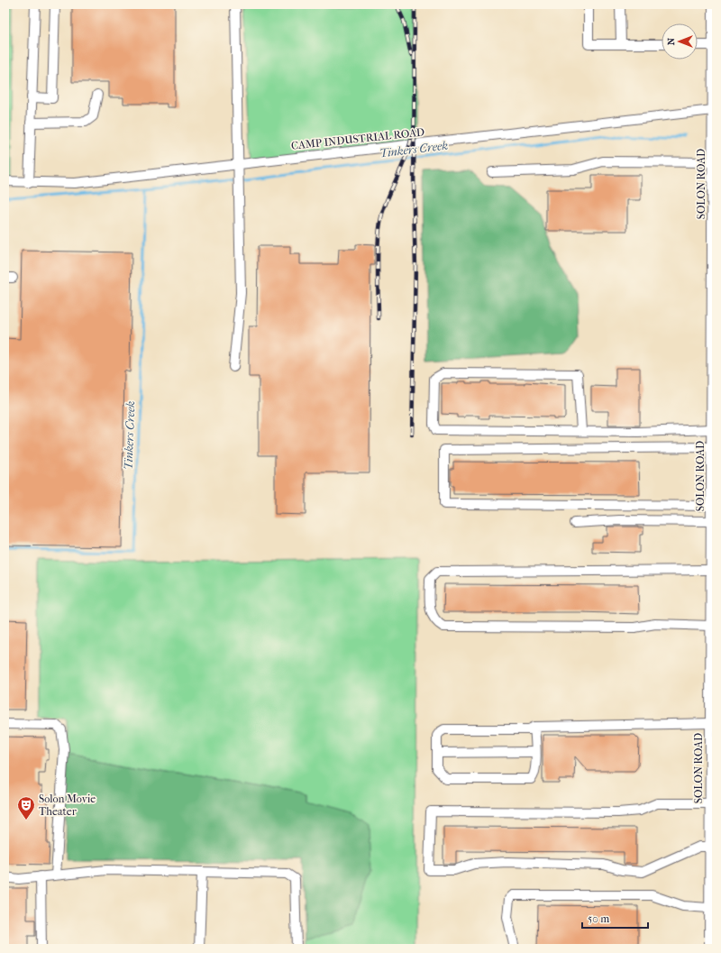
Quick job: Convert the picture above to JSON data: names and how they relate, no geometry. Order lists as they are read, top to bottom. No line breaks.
{"streets":{"street":["CAMP INDUSTRIAL ROAD","SOLON ROAD"]},"crossings":[["CAMP INDUSTRIAL ROAD","SOLON ROAD"]],"water":["Tinkers Creek"],"places":{"theatre":["Solon Movie Theater"]},"scale_bar":"50 m","north":"left"}
